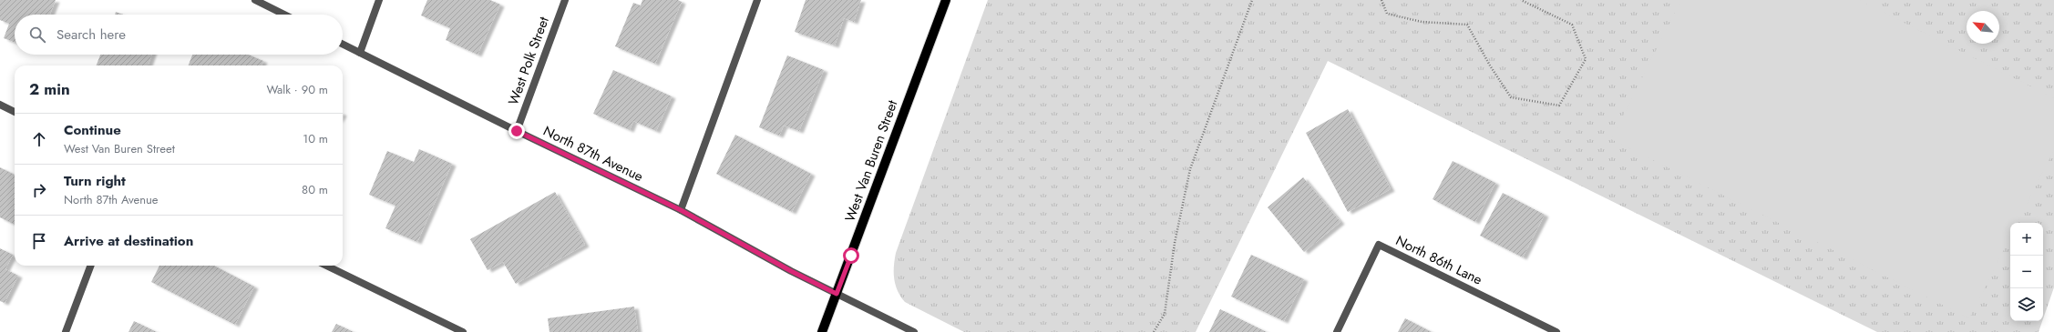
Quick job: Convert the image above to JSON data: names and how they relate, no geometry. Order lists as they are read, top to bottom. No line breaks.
{"streets":{"main road":["West Van Buren Street"],"street":["West Polk Street","North 87th Avenue","North 86th Lane"]},"crossings":[["West Polk Street","North 87th Avenue"],["North 87th Avenue","West Van Buren Street"]],"north":"top left","page":{"search":"Search here","heading":["2 min","Walk · 90 m"],"list":[["Continue","West Van Buren Street","10 m"],["Turn right","North 87th Avenue","80 m"],"Arrive at destination"],"map_buttons":["+","−"]}}
